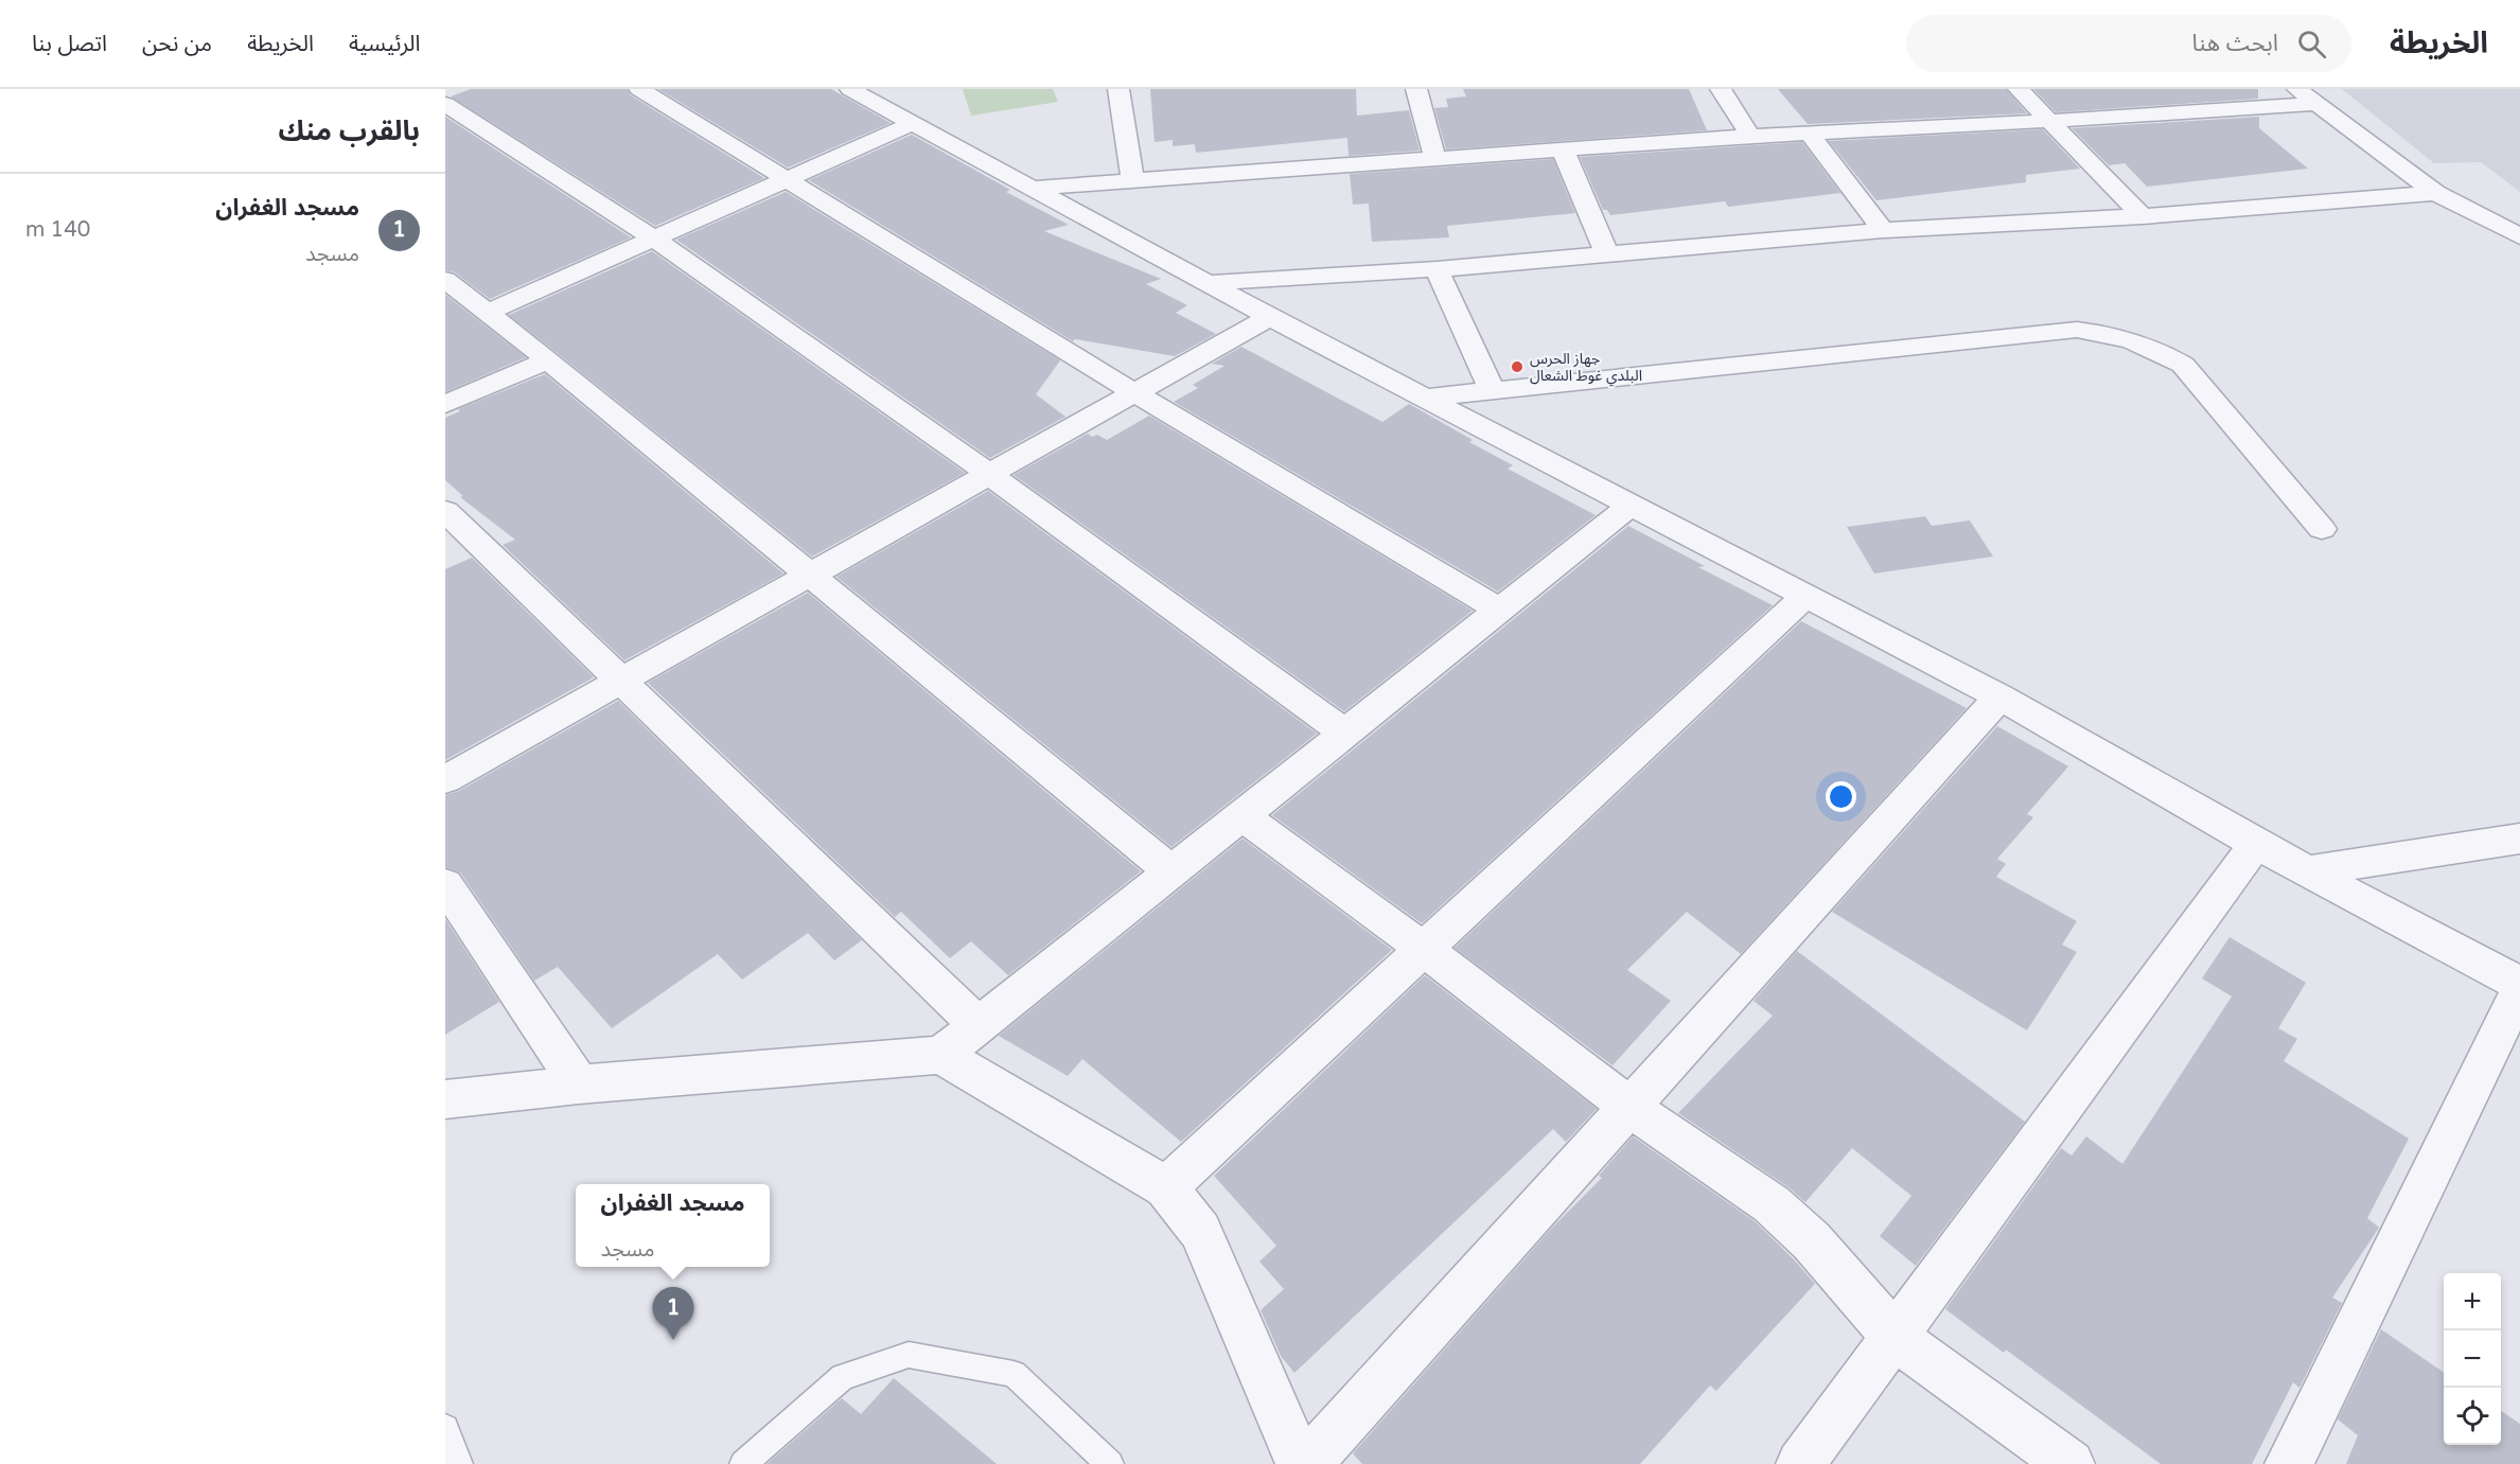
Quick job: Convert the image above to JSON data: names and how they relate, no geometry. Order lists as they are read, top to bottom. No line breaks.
{"places":["جهاز الحرس البلدي غوط الشعال"],"page":{"header":"الخريطة","search":"ابحث هنا","nav":["الرئيسية","الخريطة","من نحن","اتصل بنا"],"heading":"بالقرب منك","list":[{"mark":"1","name":"مسجد الغفران","note":"مسجد","value":"140 m"}],"popup":["مسجد الغفران","مسجد"],"map_buttons":["+","−"],"pins":"1"}}
